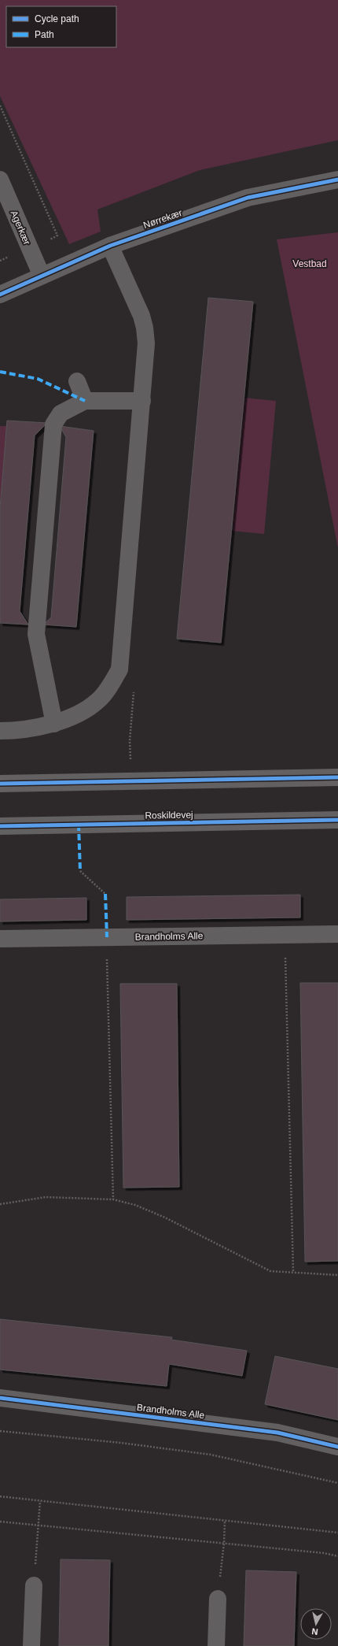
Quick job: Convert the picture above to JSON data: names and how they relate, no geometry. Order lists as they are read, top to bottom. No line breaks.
{"streets":{"main road":["Roskildevej"],"street":["Nørrekær","Agerkær","Brandholms Alle"]},"crossings":[["Nørrekær","Agerkær"]],"parks":["Vestbad"],"legend":["Cycle path","Path"],"north":"bottom"}
